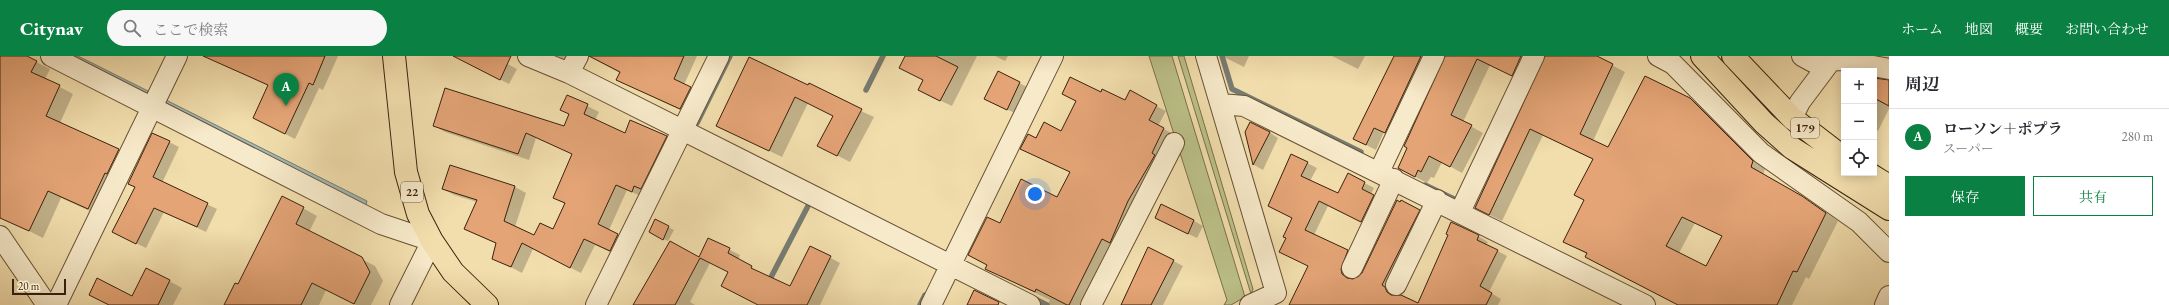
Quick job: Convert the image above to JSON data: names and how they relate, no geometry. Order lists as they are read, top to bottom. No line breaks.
{"streets":{"main road":["179","22"]},"scale_bar":"20 m","page":{"header":"Citynav","search":"ここで検索","nav":["ホーム","地図","概要","お問い合わせ"],"heading":"周辺","map_buttons":["+","−"],"pins":"A","list":[{"mark":"A","name":"ローソン＋ポプラ","note":"スーパー","value":"280 m"}],"buttons":["保存","共有"],"scale":"20 m"}}
